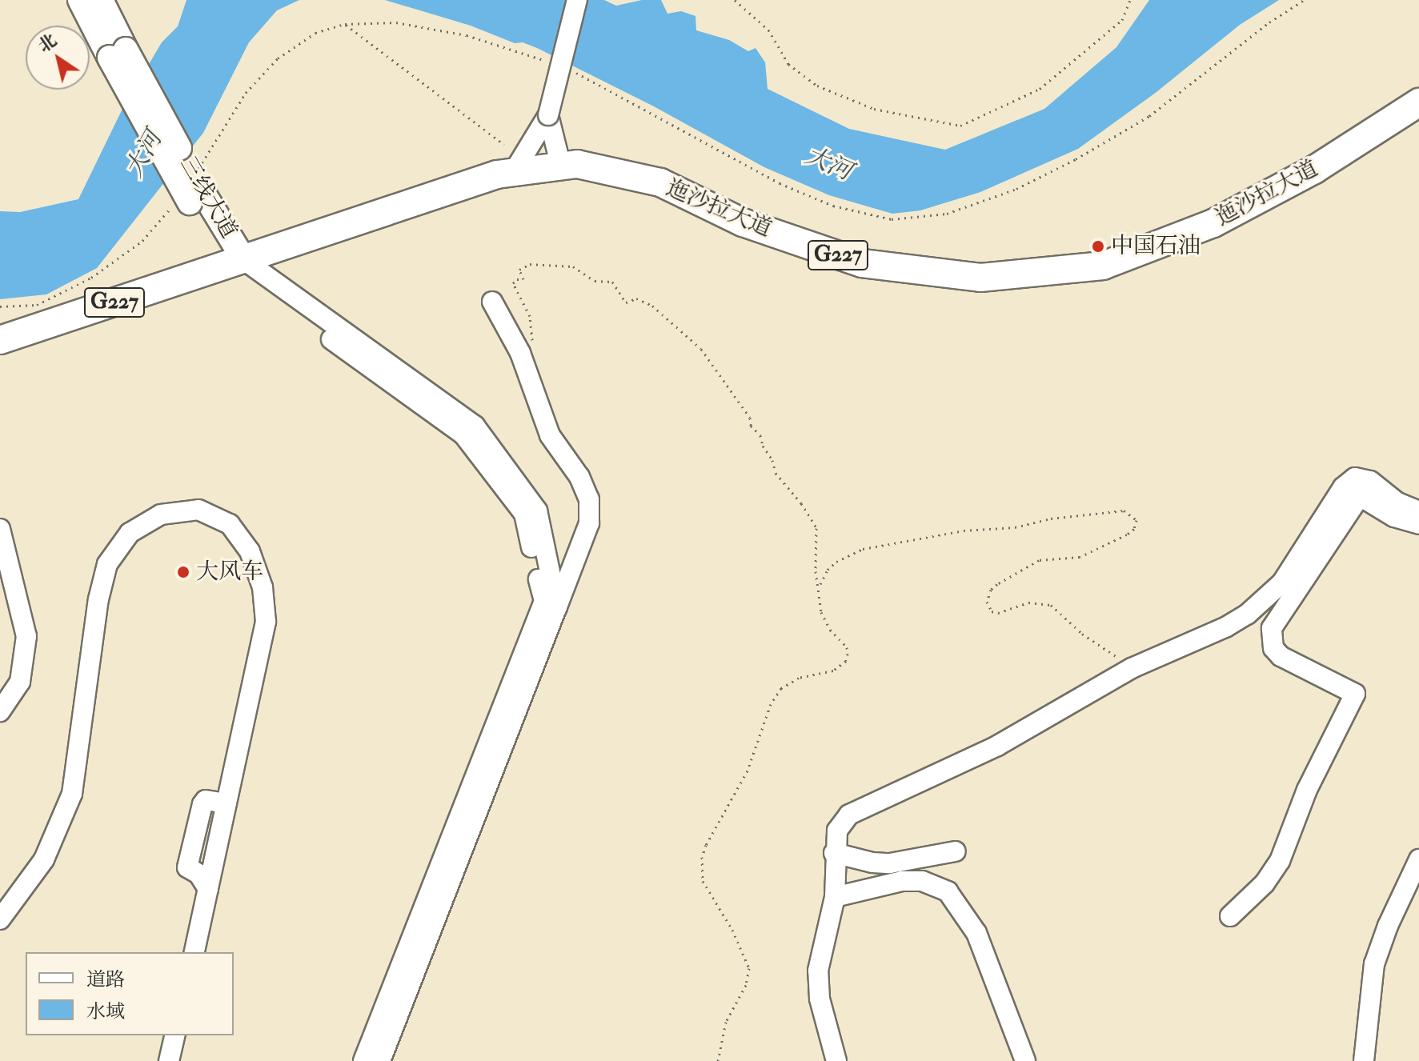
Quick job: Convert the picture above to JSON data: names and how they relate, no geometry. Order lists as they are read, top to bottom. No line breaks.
{"streets":{"highway":["迤沙拉大道","G227"],"main road":["三线大道"]},"crossings":[["迤沙拉大道","三线大道"]],"water":["大河"],"places":["中国石油","大风车"],"legend":["道路","水域"],"north":"top left"}
